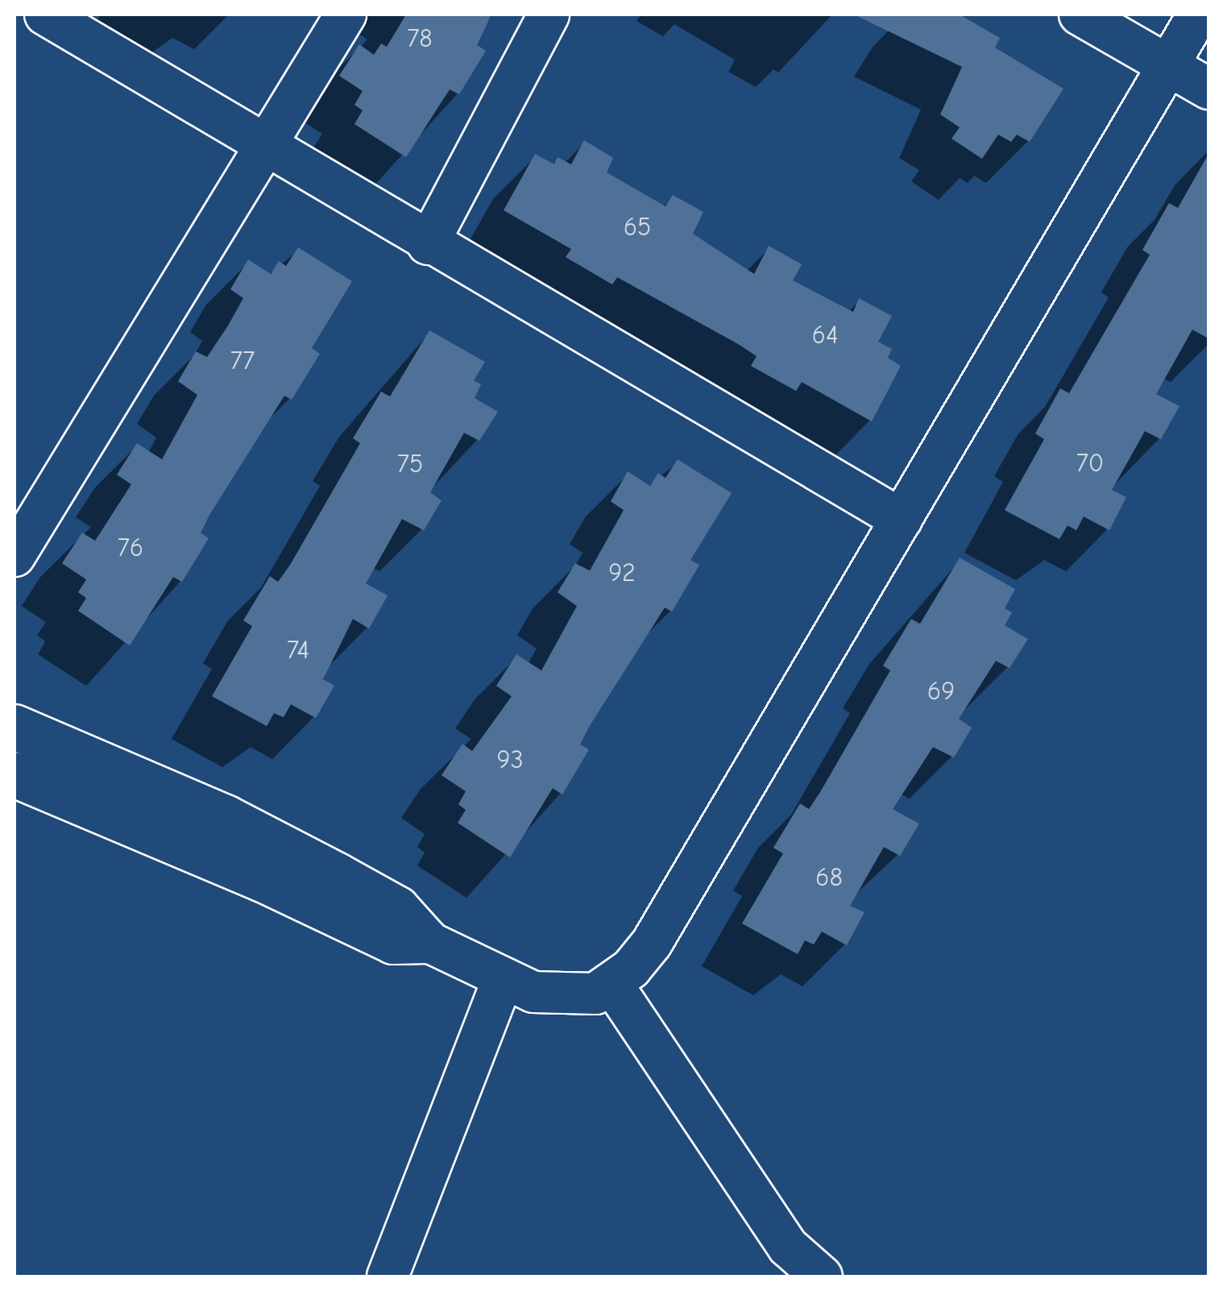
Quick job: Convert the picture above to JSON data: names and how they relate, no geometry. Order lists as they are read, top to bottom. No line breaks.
{"house_numbers":["78","65","64","77","70","75","76","92","74","69","93","68"]}
